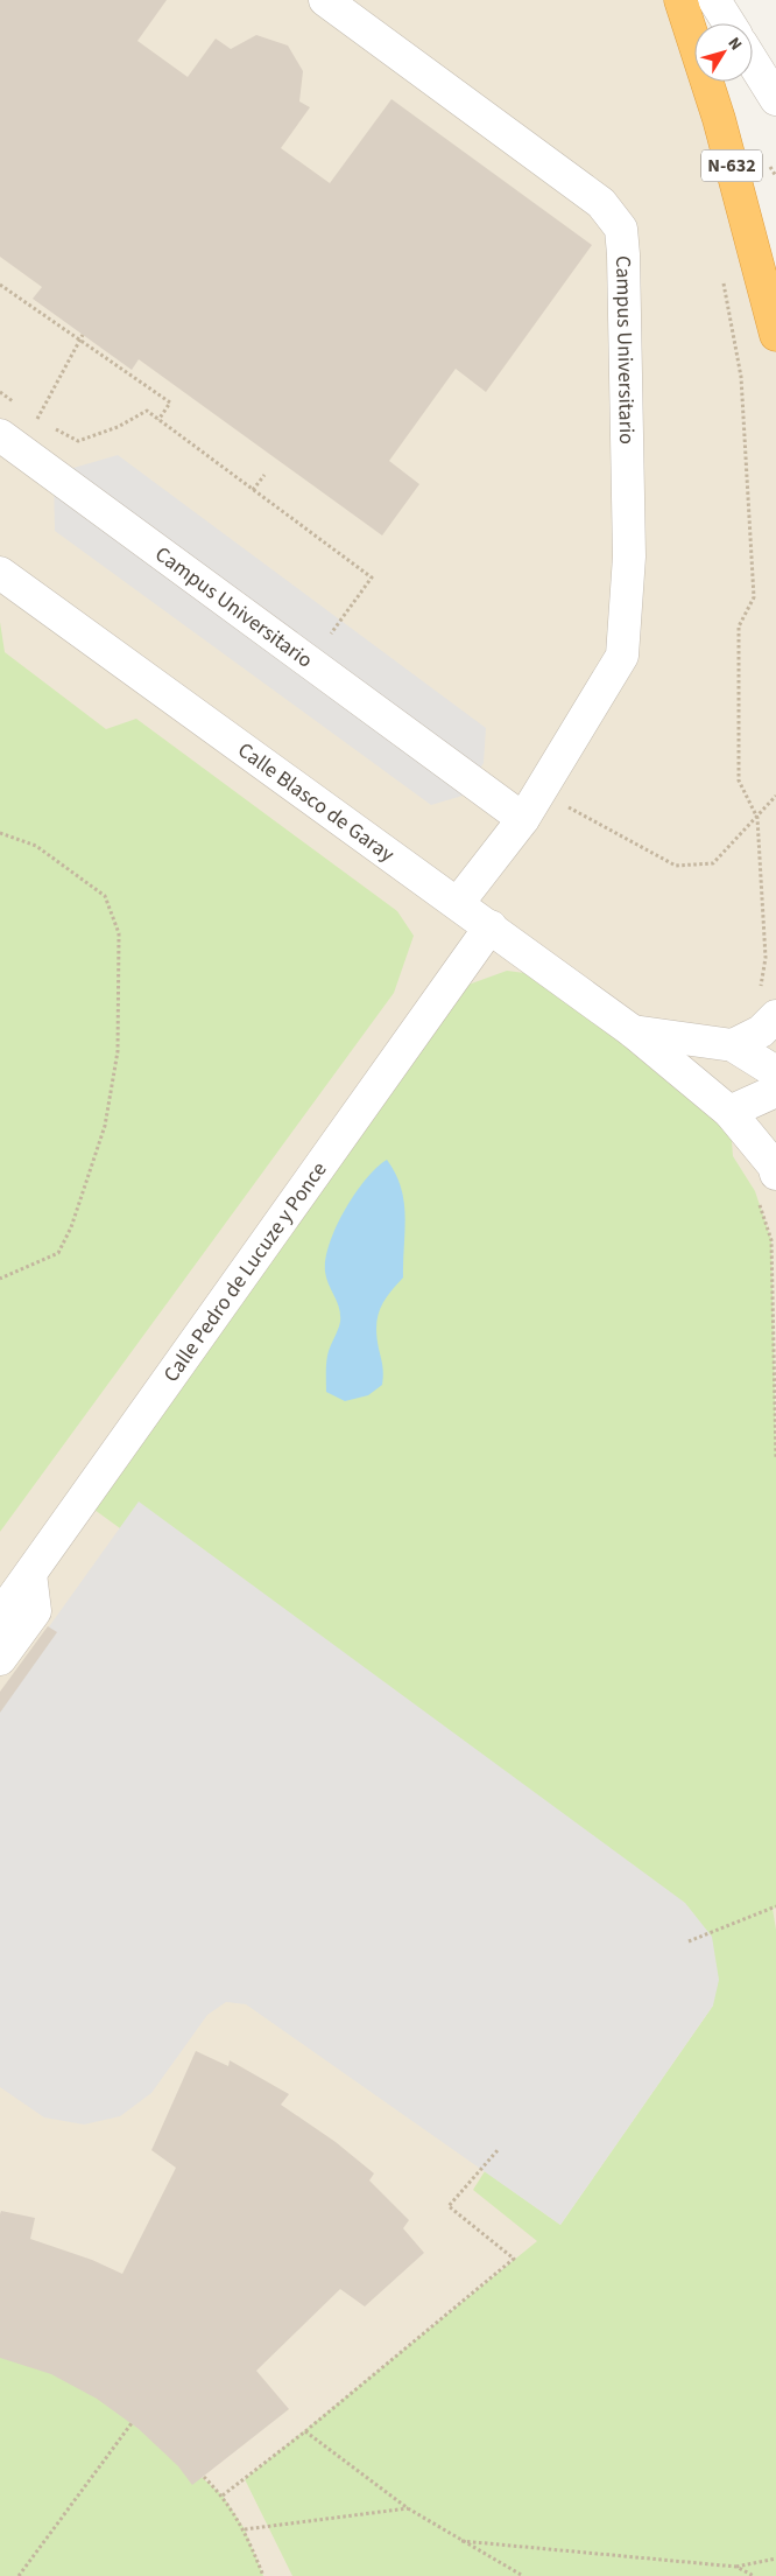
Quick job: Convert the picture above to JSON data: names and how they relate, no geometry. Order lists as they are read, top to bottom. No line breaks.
{"streets":{"highway":["N-632"],"street":["Campus Universitario","Calle Blasco de Garay","Calle Pedro de Lucuze y Ponce"]},"crossings":[["Campus Universitario","Calle Blasco de Garay"],["Calle Blasco de Garay","Calle Pedro de Lucuze y Ponce"]],"north":"top right"}
